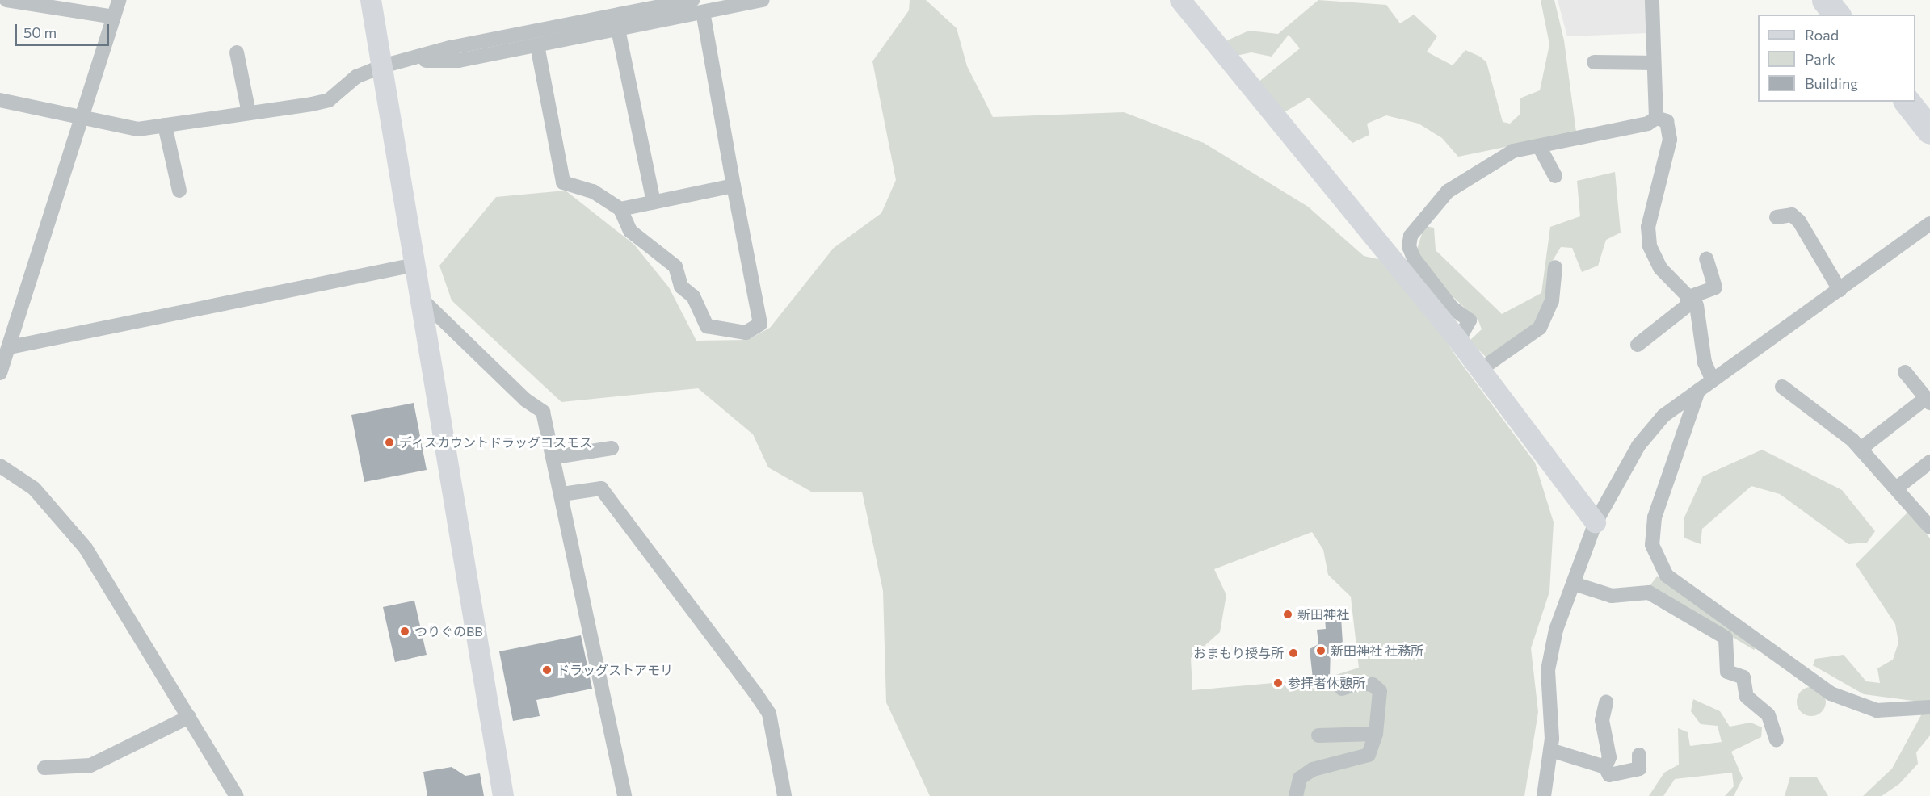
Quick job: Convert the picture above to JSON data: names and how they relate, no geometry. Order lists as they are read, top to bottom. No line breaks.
{"places":["ディスカウントドラッグコスモス","新田神社","つりぐのBB","新田神社 社務所","おまもり授与所","ドラッグストアモリ","参拝者休憩所"],"legend":["Road","Park","Building"],"scale_bar":"50 m"}
